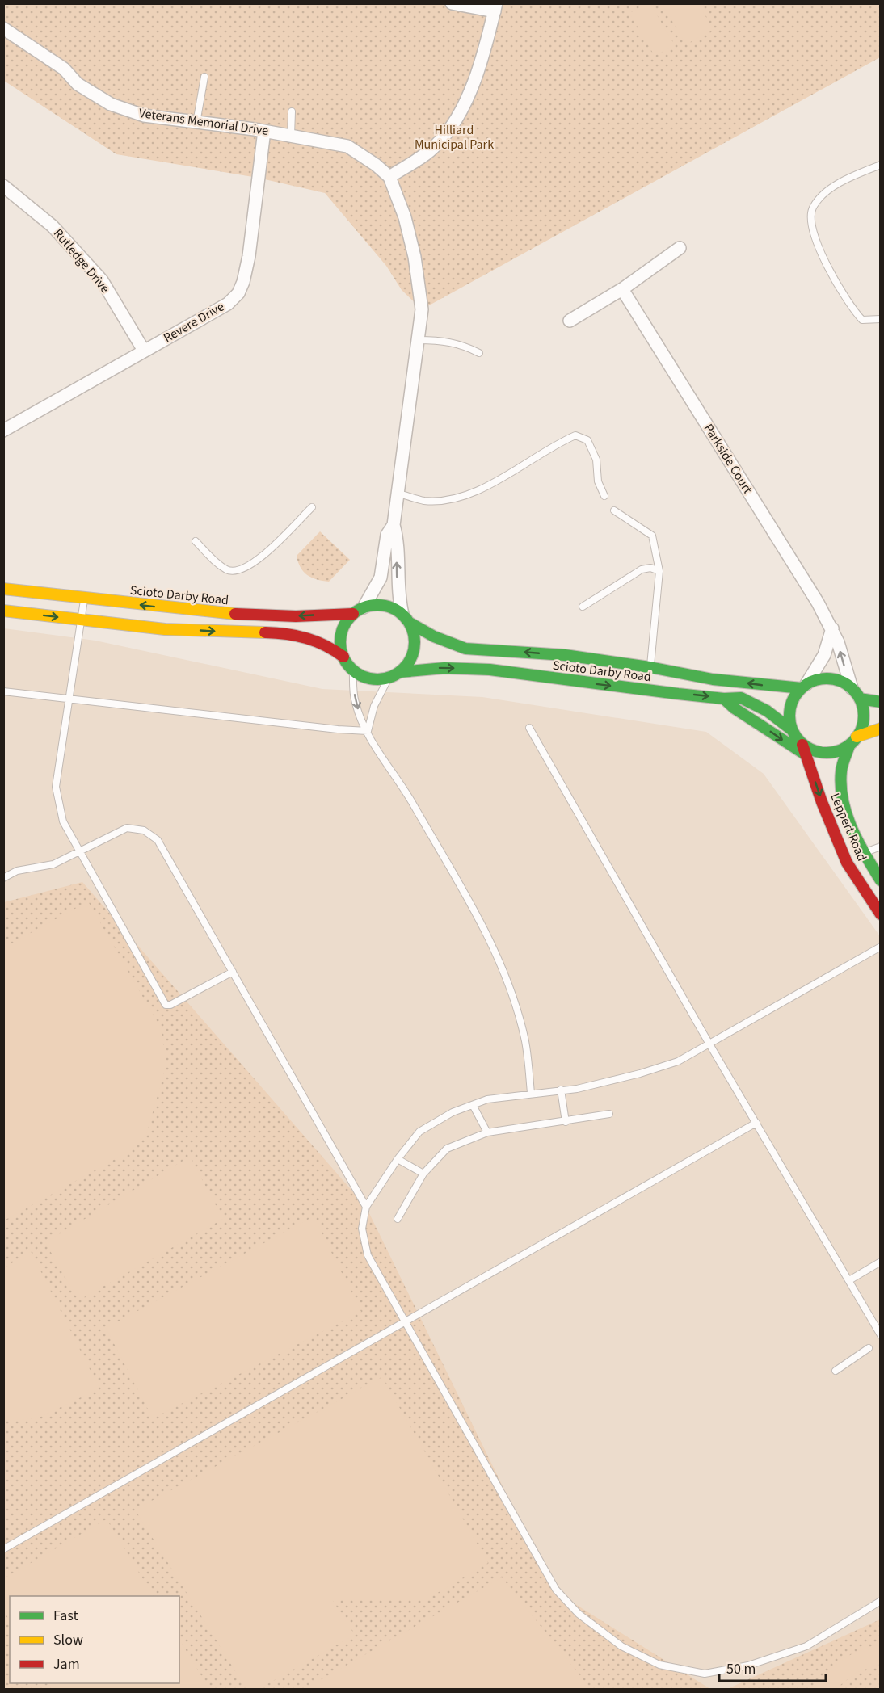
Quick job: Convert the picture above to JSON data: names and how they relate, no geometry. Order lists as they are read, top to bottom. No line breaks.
{"streets":{"main road":["Scioto Darby Road","Leppert Road"],"street":["Veterans Memorial Drive","Rutledge Drive","Revere Drive","Parkside Court"]},"crossings":[["Veterans Memorial Drive","Revere Drive"],["Veterans Memorial Drive","Scioto Darby Road"],["Rutledge Drive","Revere Drive"],["Parkside Court","Scioto Darby Road"],["Parkside Court","Leppert Road"],["Scioto Darby Road","Leppert Road"]],"one_way":["Leppert Road"],"parks":["Hilliard Municipal Park"],"legend":["Fast","Slow","Jam"],"scale_bar":"50 m"}
